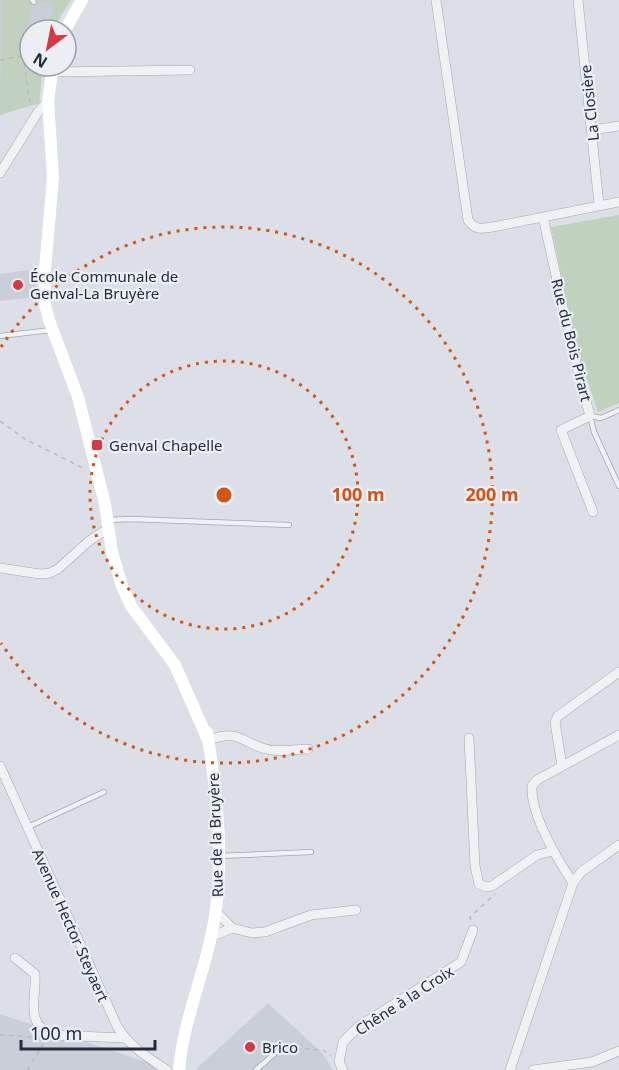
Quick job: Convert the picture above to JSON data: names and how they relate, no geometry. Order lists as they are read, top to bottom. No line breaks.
{"streets":{"main road":["Rue de la Bruyère"],"street":["La Closière","Rue du Bois Pirart","Avenue Hector Steyaert","Chêne à la Croix"]},"places":{"other":["École Communale de Genval-La Bruyère","Brico"],"transit":["Genval Chapelle"]},"scale_bar":"100 m","north":"bottom left","rings":["100 m","200 m"]}
